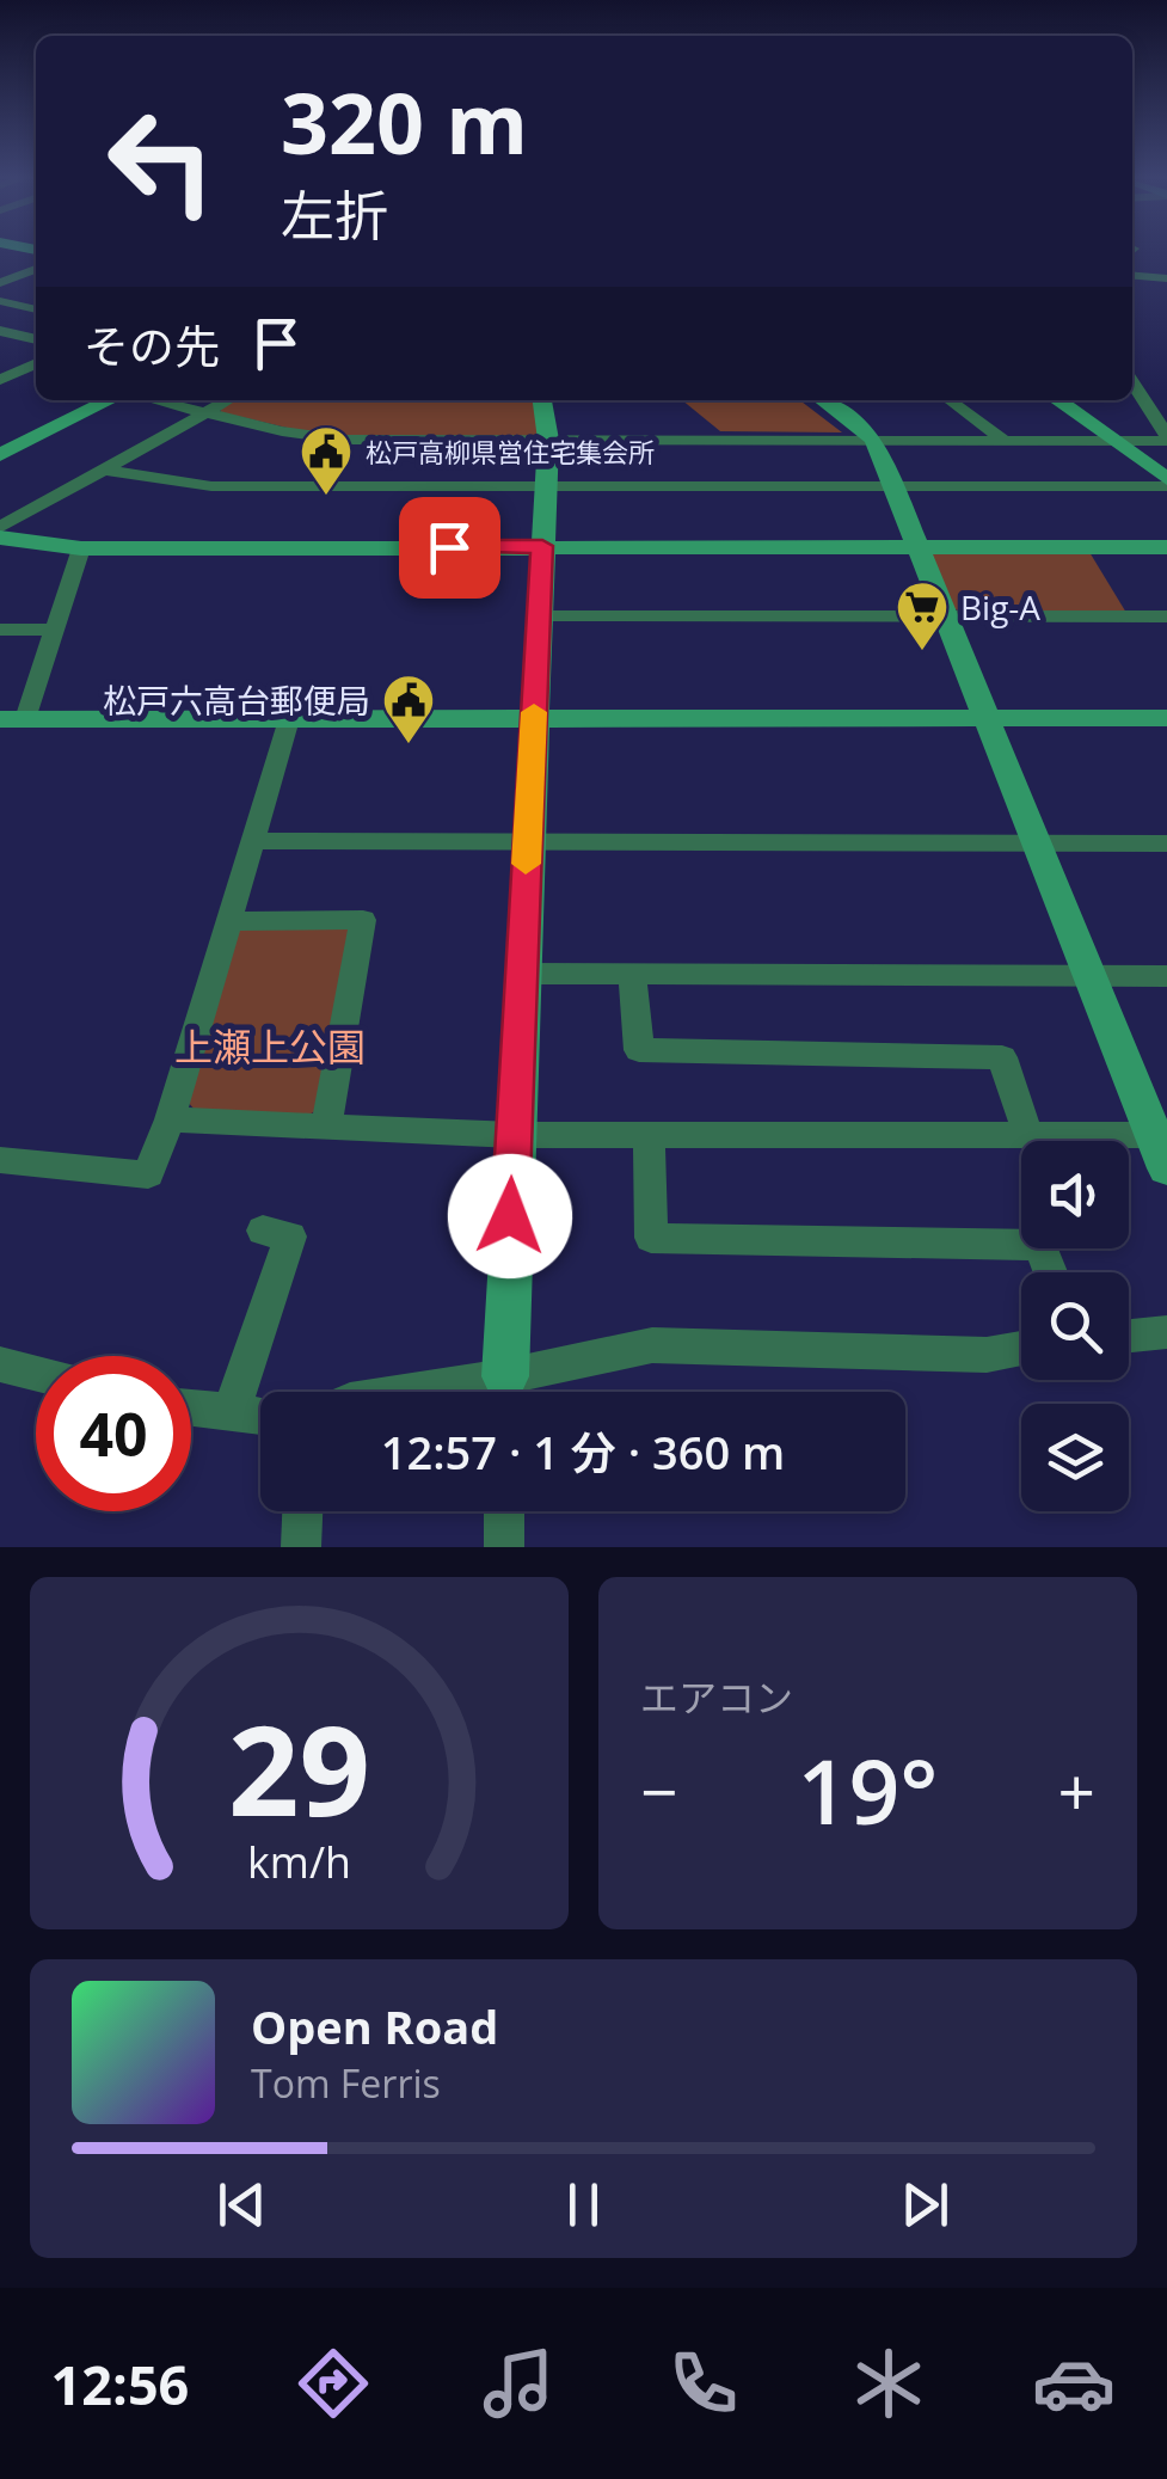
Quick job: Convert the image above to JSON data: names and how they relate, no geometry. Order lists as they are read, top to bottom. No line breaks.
{"parks":["上瀬上公園"],"places":{"public building":["松戸高柳県営住宅集会所","松戸六高台郵便局"],"supermarket":["Big-A"]},"page":{"turn":["320 m","左折"],"then":"その先","limit":"40","trip":"12:57 · 1 分 · 360 m","tile":"エアコン","heat":["−","19°","+"],"song":["Open Road","Tom Ferris"],"tabs":"12:56","gauge":["29","km/h"]}}
